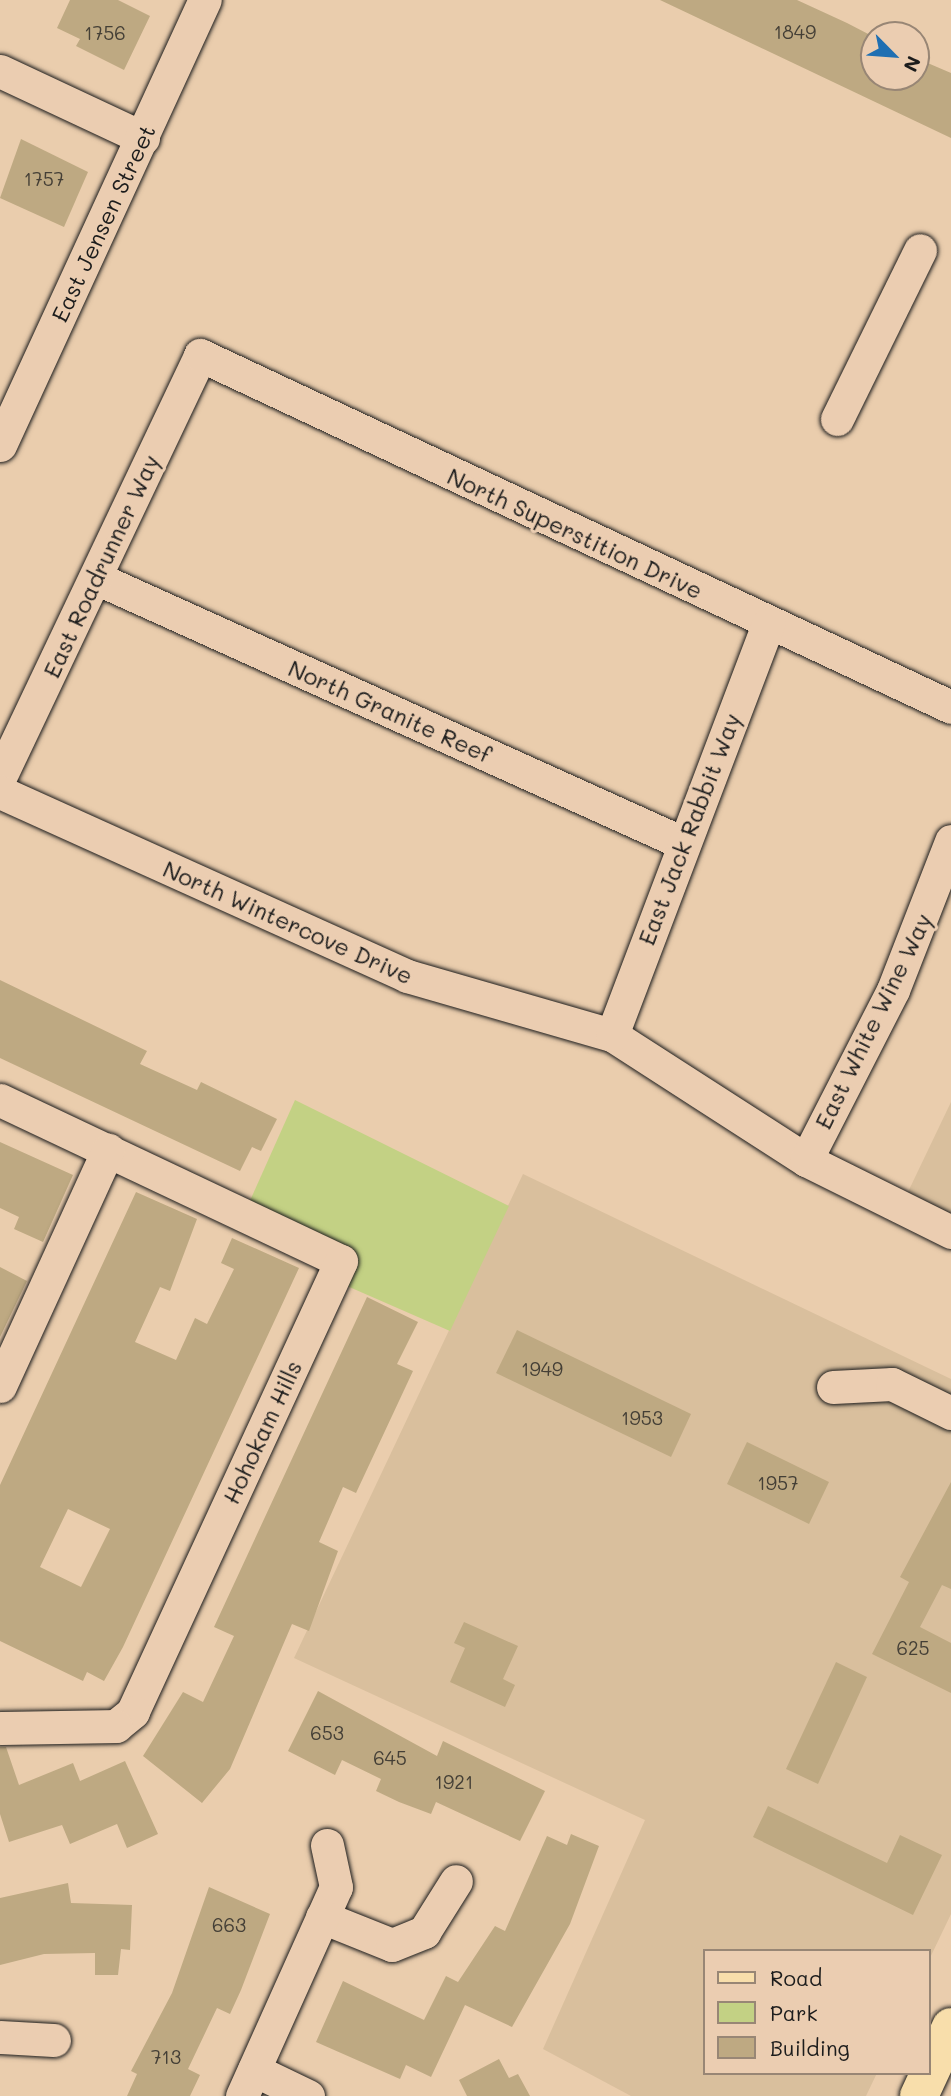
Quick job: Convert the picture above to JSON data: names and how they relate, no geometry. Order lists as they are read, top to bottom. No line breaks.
{"streets":{"street":["East Jensen Street","North Superstition Drive","East Roadrunner Way","North Granite Reef","East Jack Rabbit Way","North Wintercove Drive","East White Wine Way","Hohokam Hills"]},"crossings":[["North Superstition Drive","East Roadrunner Way"],["North Superstition Drive","East Jack Rabbit Way"],["East Roadrunner Way","North Granite Reef"],["North Granite Reef","East Jack Rabbit Way"],["East Jack Rabbit Way","North Wintercove Drive"],["North Wintercove Drive","East White Wine Way"]],"house_numbers":["1849","1756","1757","1949","1953","1957","625","653","645","1921","663","713"],"legend":["Road","Park","Building"],"north":"bottom right"}
